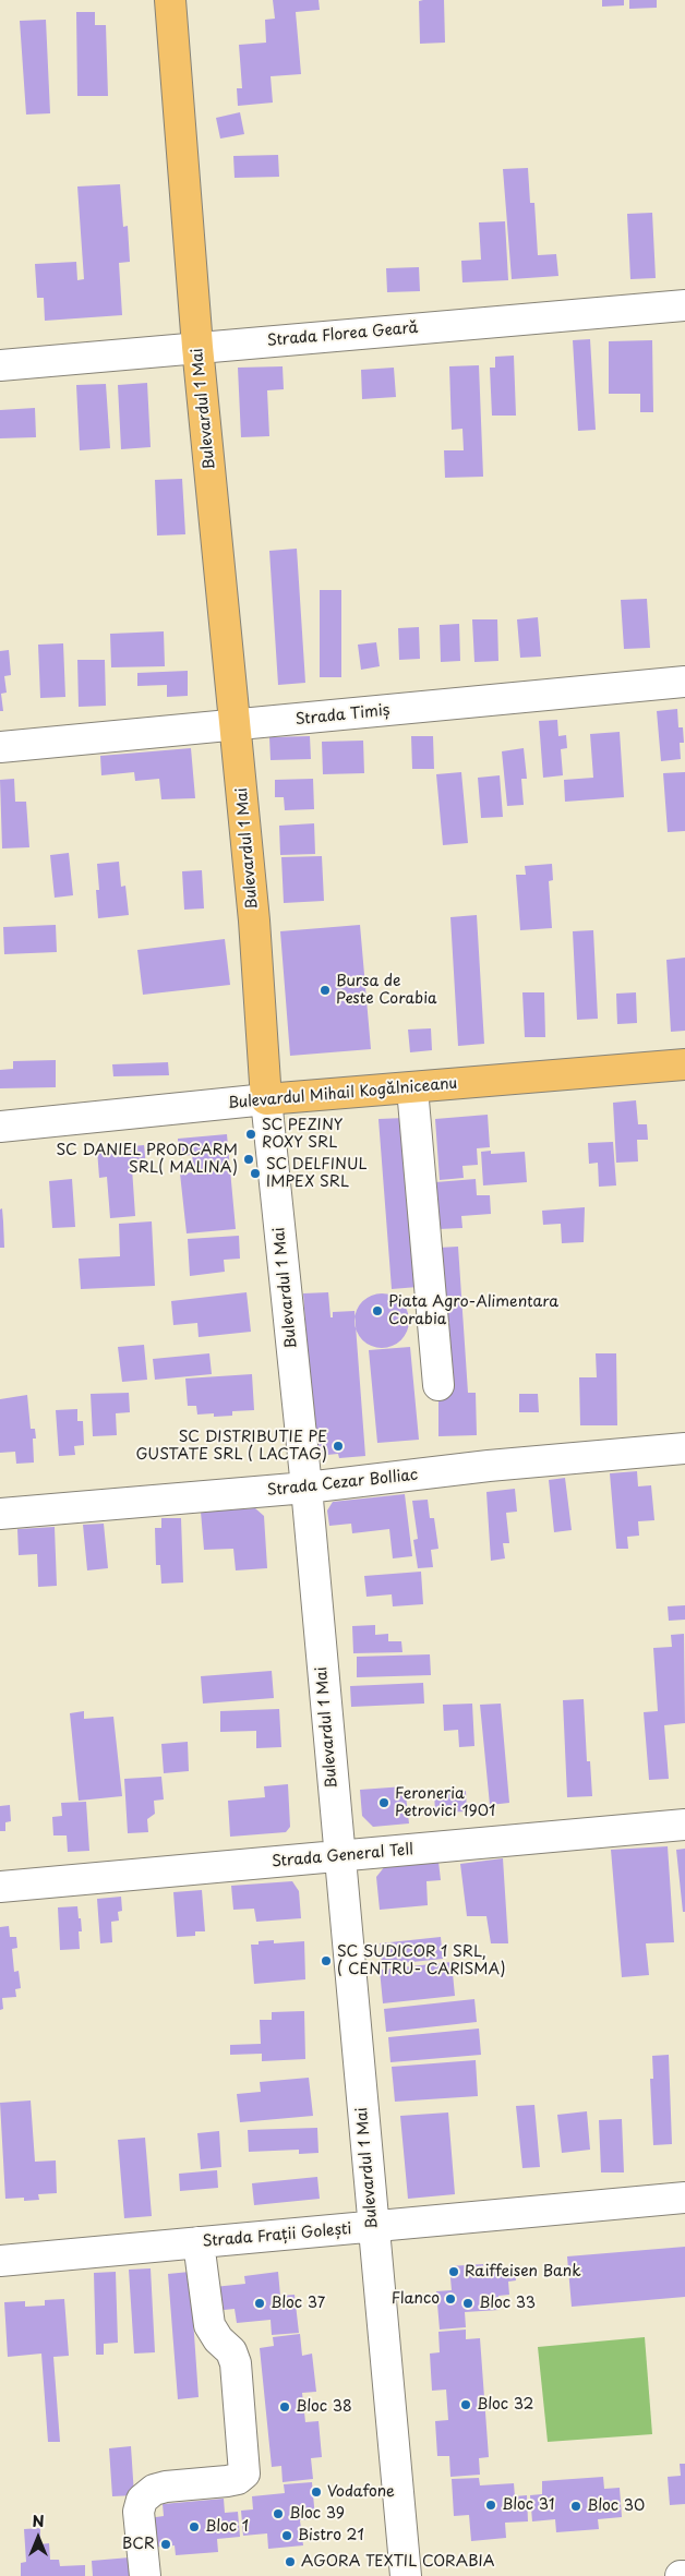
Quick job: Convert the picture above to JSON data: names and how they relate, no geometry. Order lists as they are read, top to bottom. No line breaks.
{"streets":{"main road":["Bulevardul 1 Mai","Bulevardul Mihail Kogălniceanu"],"street":["Strada Florea Geară","Strada Timiș","Strada Cezar Bolliac","Strada General Tell","Strada Frații Golești"]},"crossings":[["Strada Florea Geară","Bulevardul 1 Mai"],["Bulevardul 1 Mai","Strada Timiș"],["Bulevardul 1 Mai","Bulevardul Mihail Kogălniceanu"],["Bulevardul 1 Mai","Strada Cezar Bolliac"],["Bulevardul 1 Mai","Strada General Tell"],["Bulevardul 1 Mai","Strada Frații Golești"]],"places":["Bursa de Peste Corabia","SC PEZINY ROXY SRL","SC DANIEL PRODCARM SRL( MALINA)","SC DELFINUL IMPEX SRL","Piata Agro-Alimentara Corabia","SC DISTRIBUTIE PE GUSTATE SRL ( LACTAG)","Feroneria Petrovici 1901","SC SUDICOR 1 SRL, ( CENTRU- CARISMA)","Raiffeisen Bank","Flanco","Bloc 37","Bloc 33","Bloc 32","Bloc 38","Vodafone","Bloc 31","Bloc 30","Bloc 39","Bloc 1","Bistro 21","BCR","AGORA TEXTIL CORABIA"],"north":"top"}
